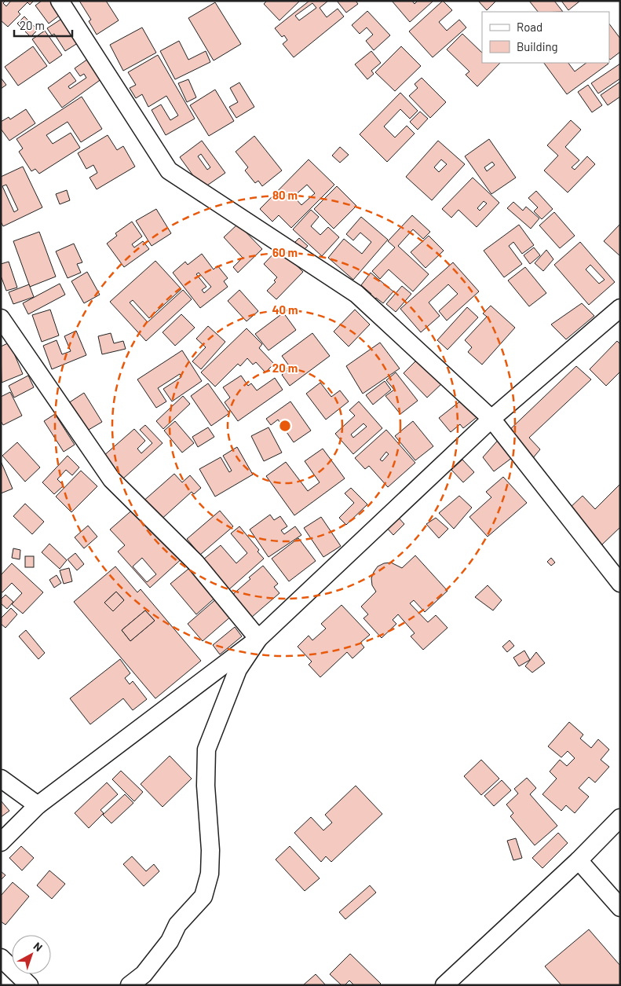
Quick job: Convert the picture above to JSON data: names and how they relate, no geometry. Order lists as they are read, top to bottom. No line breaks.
{"legend":["Road","Building"],"scale_bar":"20 m","north":"top right","rings":["80 m","60 m","40 m","20 m"]}
